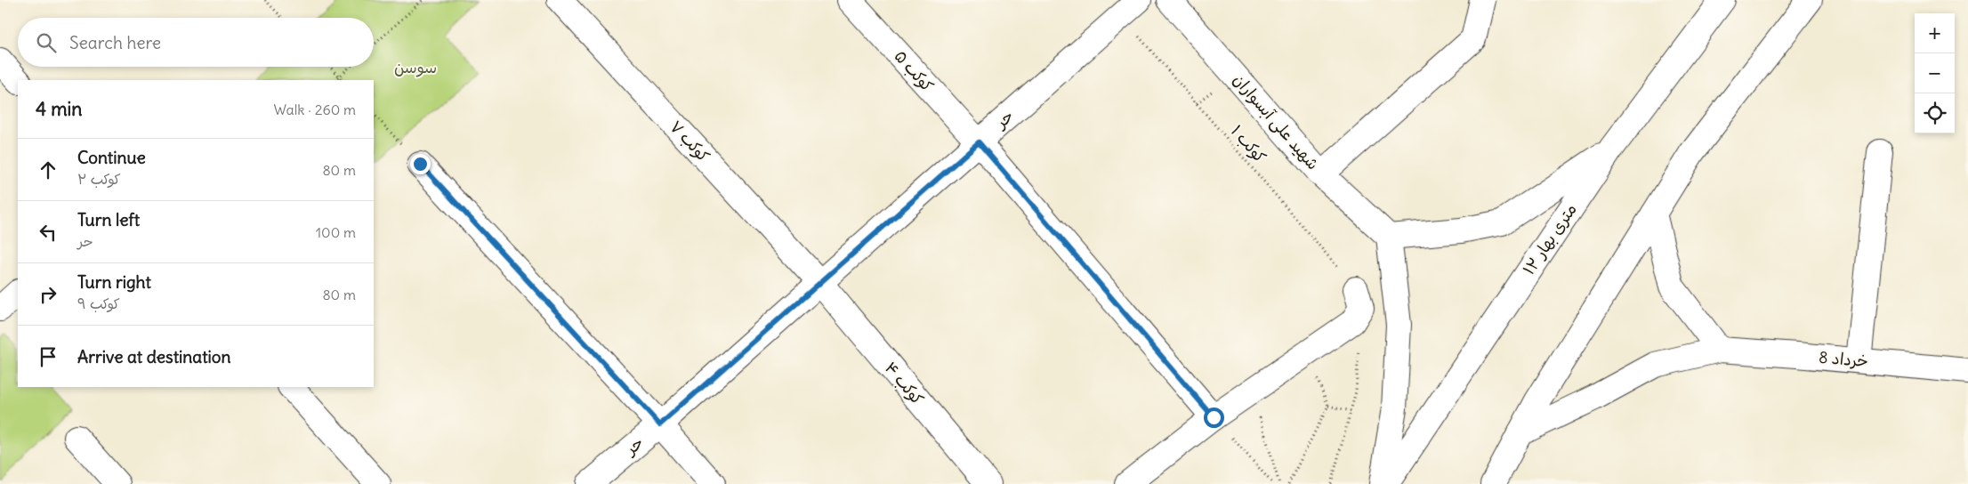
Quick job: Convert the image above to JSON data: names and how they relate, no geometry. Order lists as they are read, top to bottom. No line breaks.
{"streets":{"street":["کوکب ۵","حر","شهید علی آبسواران","کوکب ۷","۱۲ متری بهار","خرداد 8","کوکب ۴"],"path":["کوکب ۱"]},"crossings":[["کوکب ۵","حر"],["حر","کوکب ۷"],["حر","کوکب ۱"],["حر","کوکب ۴"],["کوکب ۷","کوکب ۴"]],"parks":["سوسن"],"page":{"map_buttons":["+","−"],"search":"Search here","heading":["4 min","Walk · 260 m"],"list":[["Continue","کوکب ۲","80 m"],["Turn left","حر","100 m"],["Turn right","کوکب ۹","80 m"],"Arrive at destination"]}}
